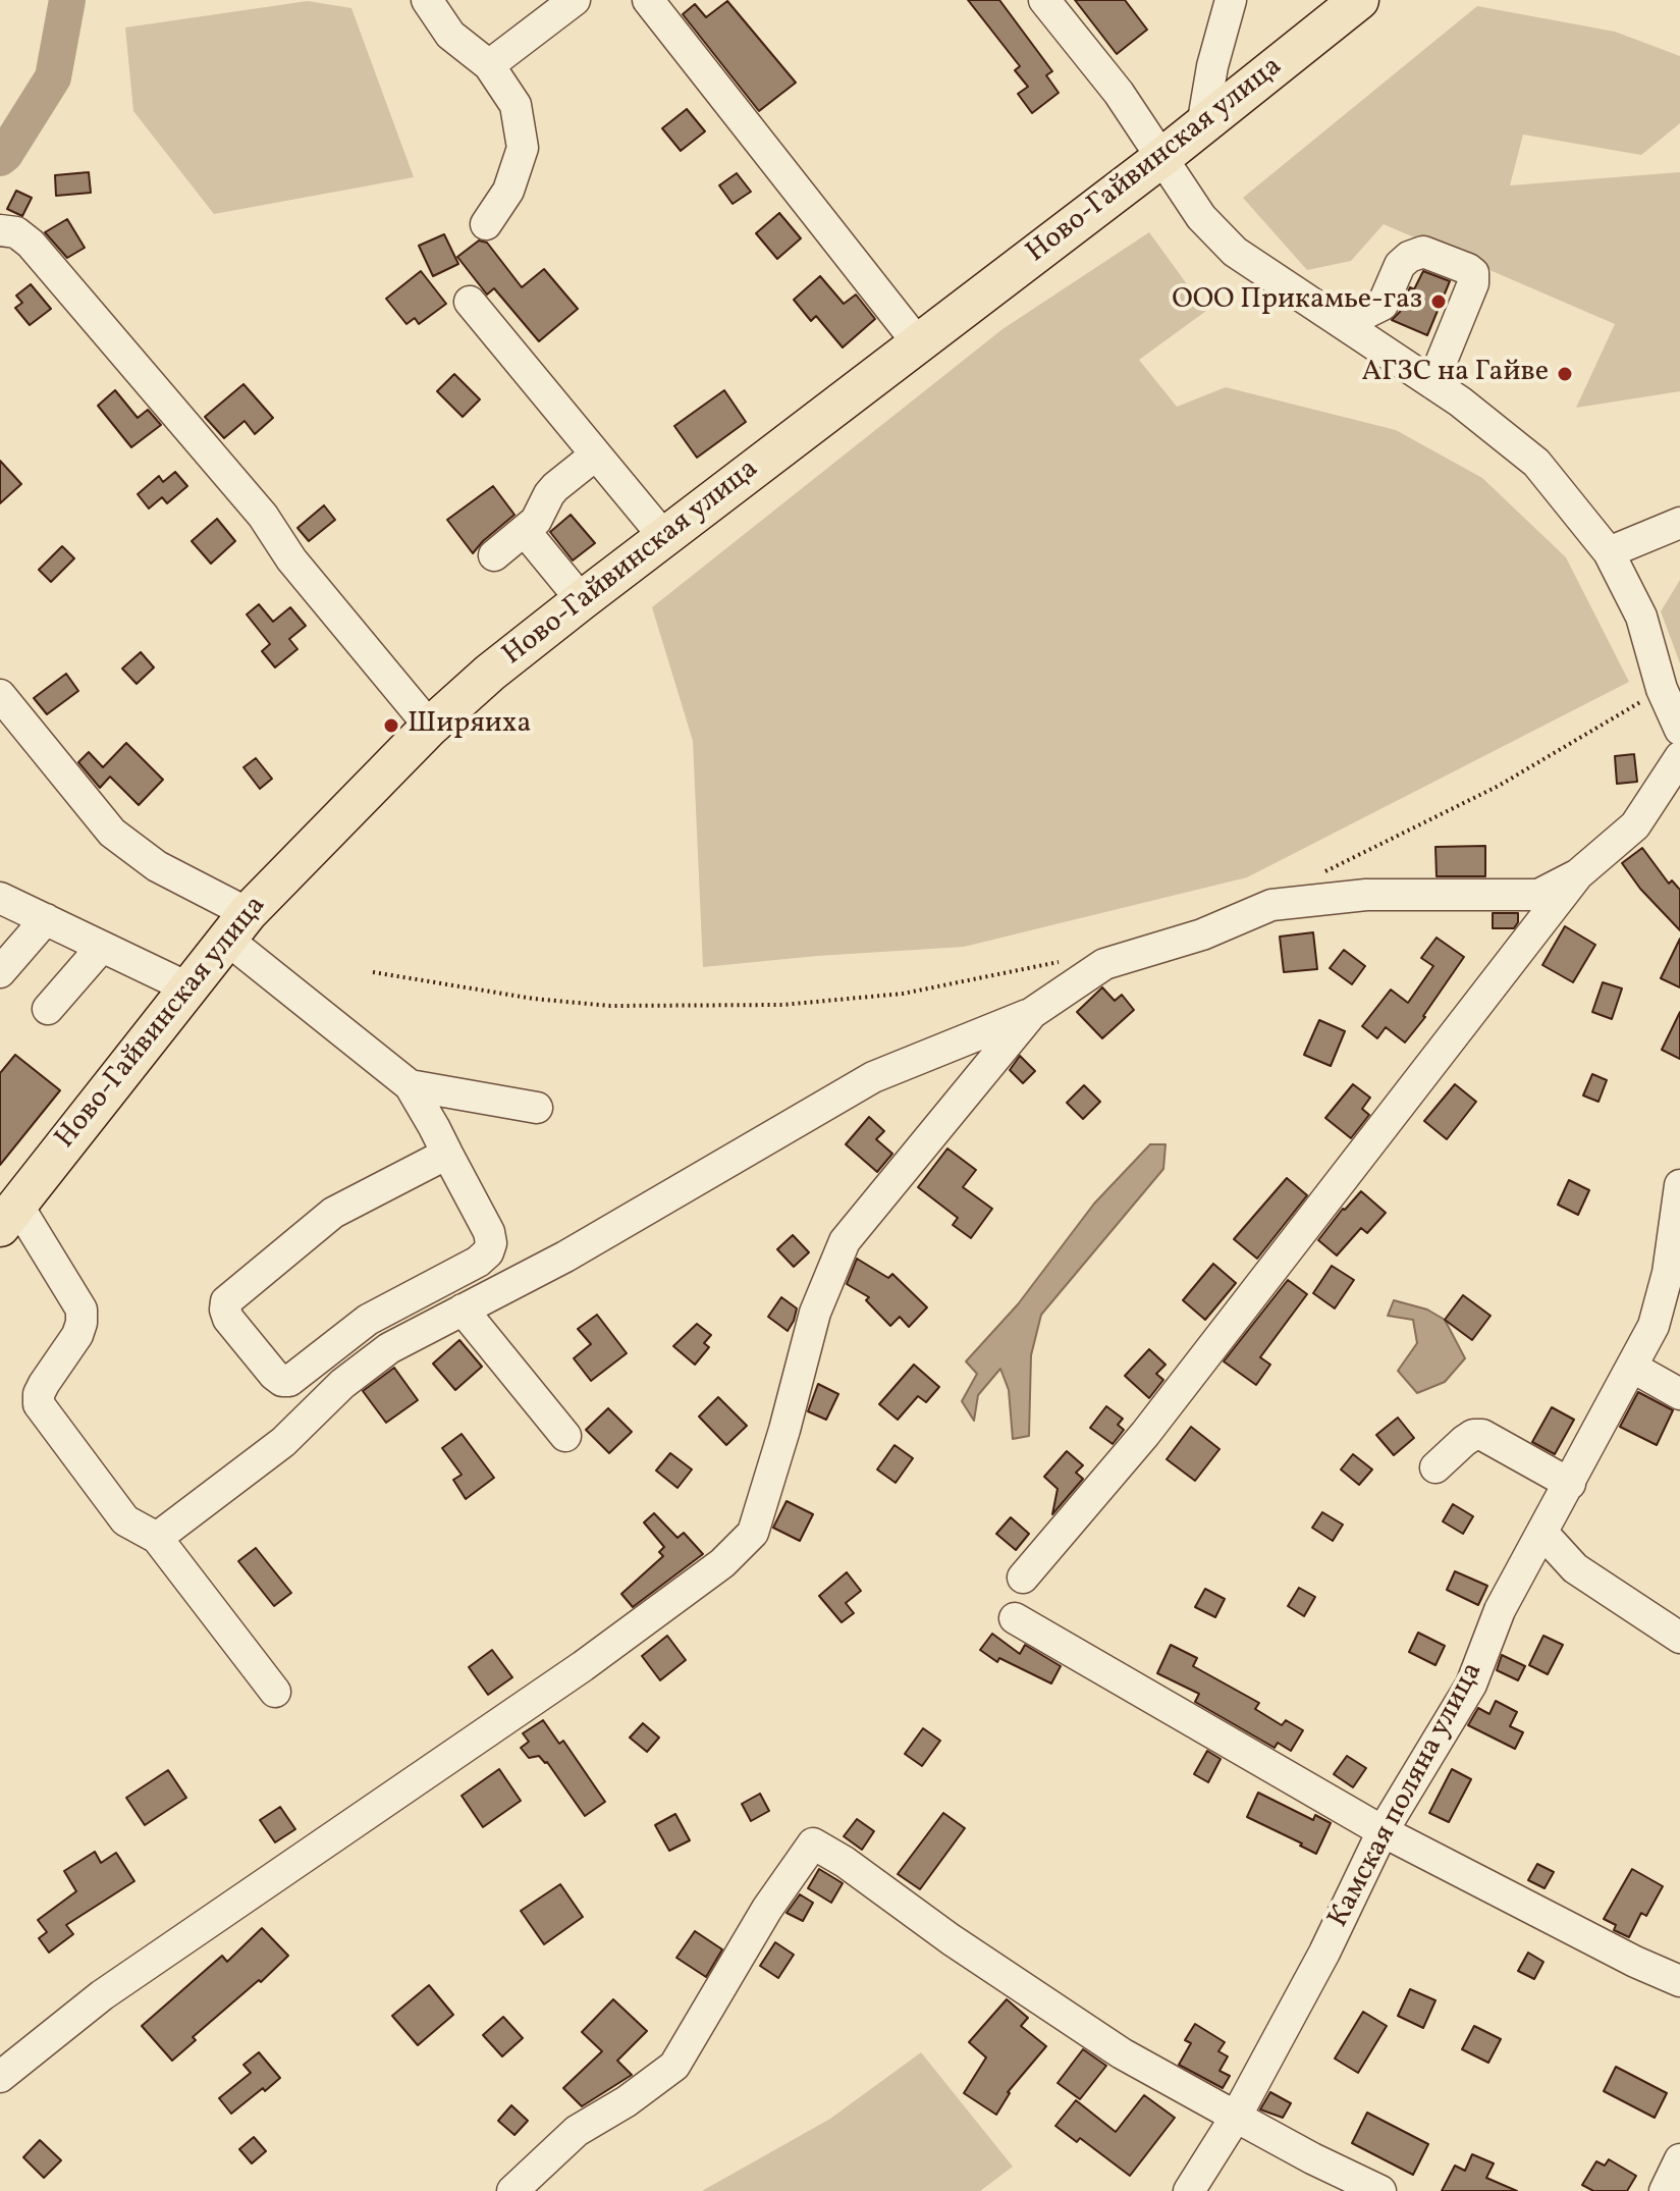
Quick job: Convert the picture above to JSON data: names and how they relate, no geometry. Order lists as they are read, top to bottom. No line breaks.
{"streets":{"main road":["Ново-Гайвинская улица"],"street":["Камская поляна улица"]},"places":["ООО Прикамье-газ","АГЗС на Гайве","Ширяиха"]}
